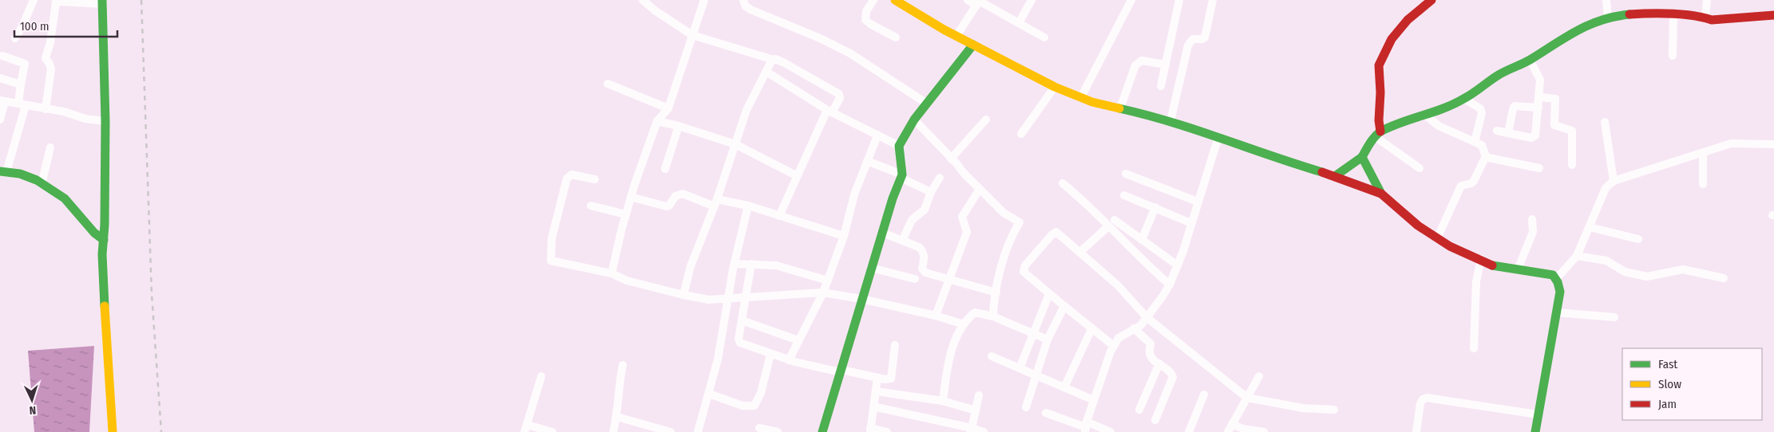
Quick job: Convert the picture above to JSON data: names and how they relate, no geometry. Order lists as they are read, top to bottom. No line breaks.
{"legend":["Fast","Slow","Jam"],"scale_bar":"100 m","north":"bottom"}
